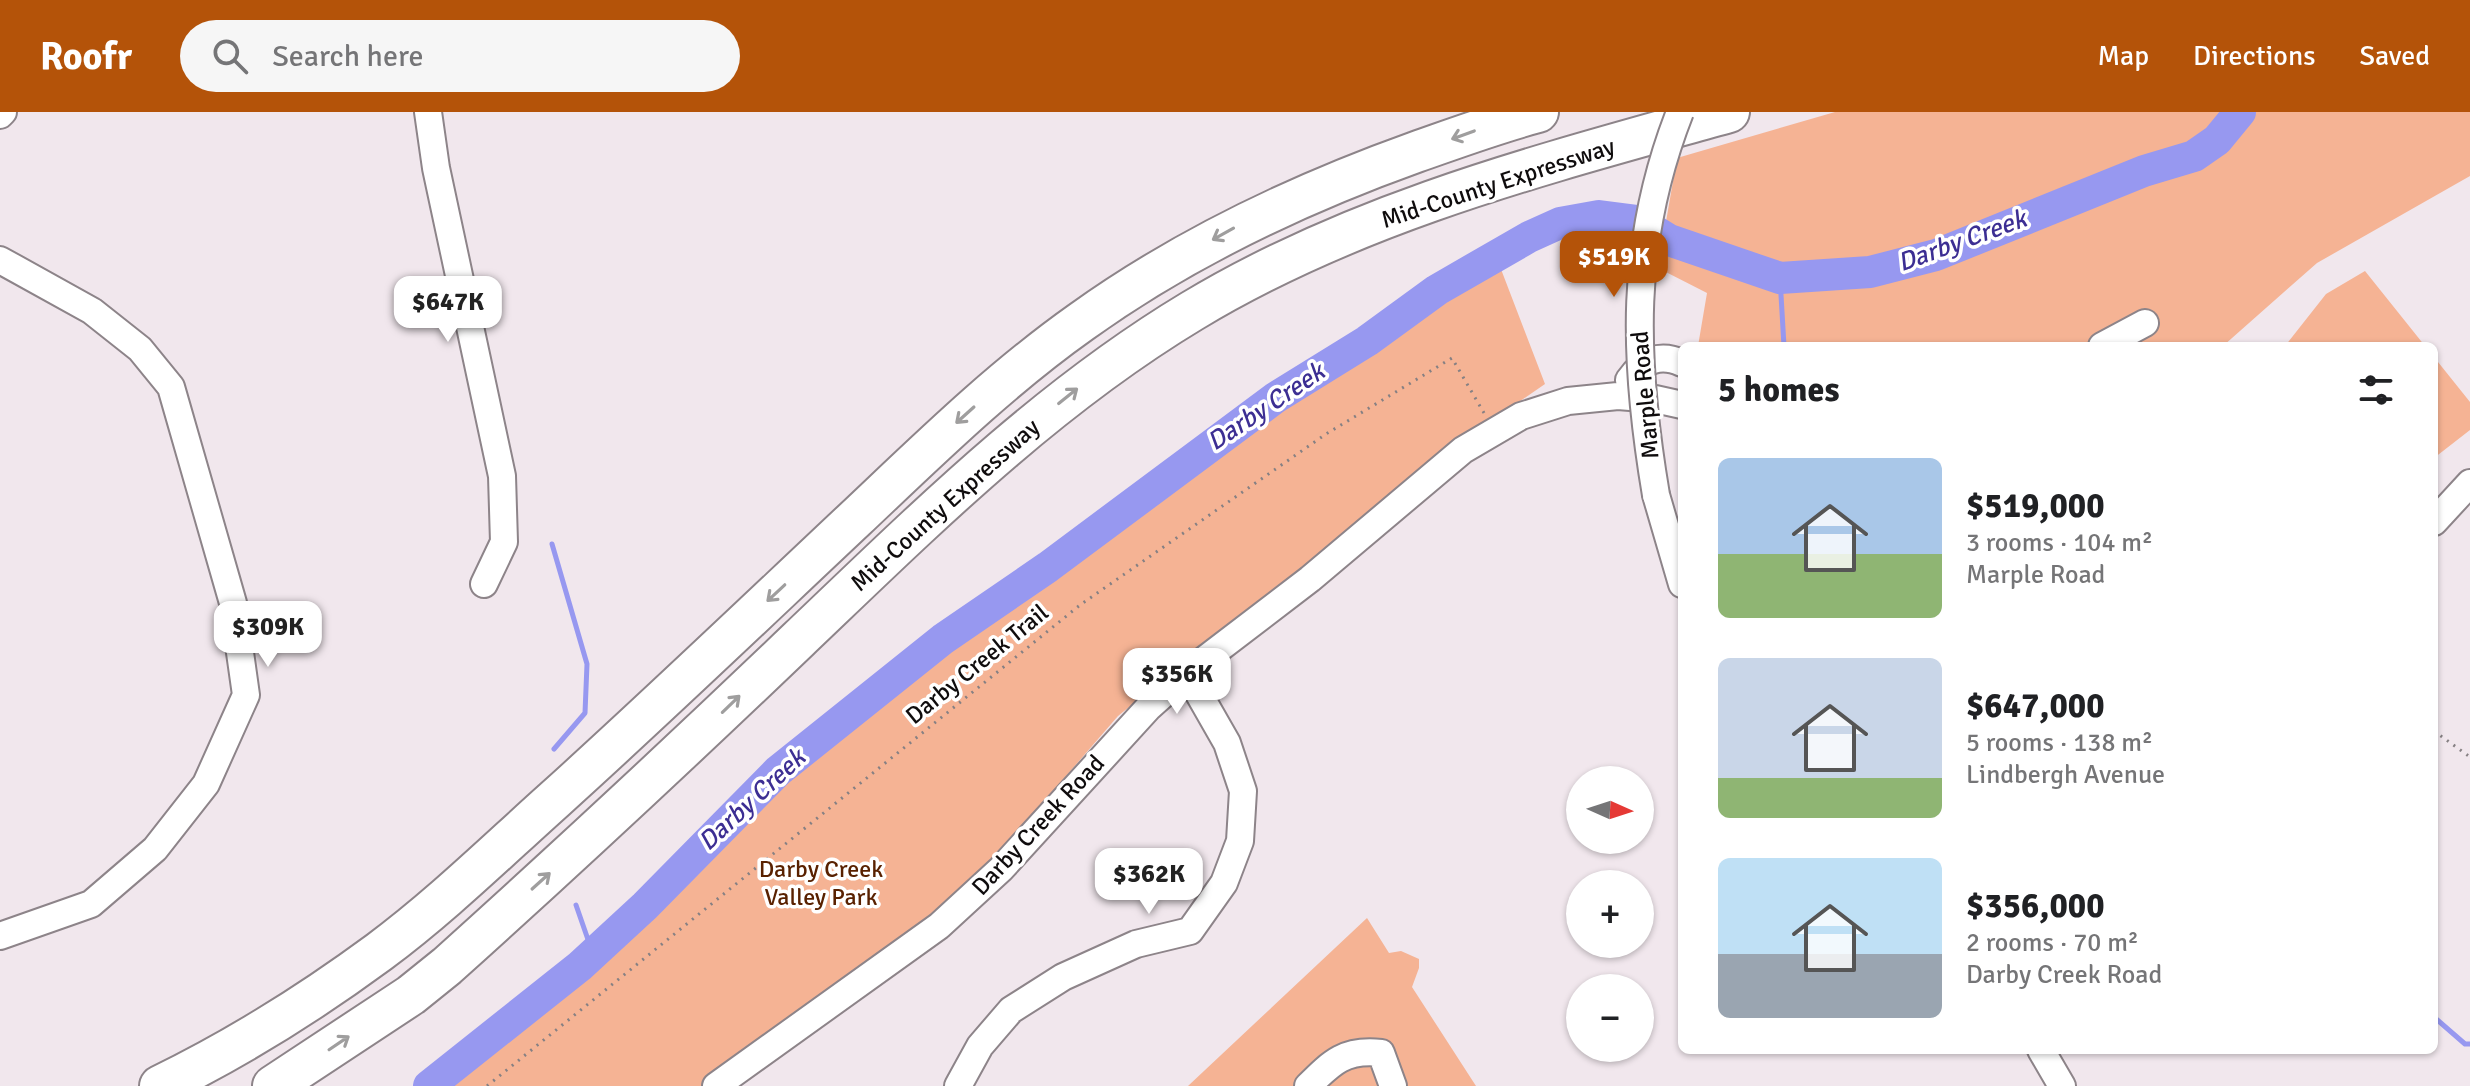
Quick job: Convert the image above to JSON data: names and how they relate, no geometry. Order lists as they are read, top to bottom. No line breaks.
{"streets":{"highway":["Mid-County Expressway"],"street":["Marple Road","Darby Creek Road"],"path":["Darby Creek Trail"]},"crossings":[["Darby Creek Trail","Darby Creek Road"]],"water":["Darby Creek"],"parks":["Darby Creek Valley Park"],"north":"right","page":{"header":"Roofr","search":"Search here","nav":["Map","Directions","Saved"],"price":["$519K","$647K","$309K","$356K","$362K"],"heading":"5 homes","list":[{"name":"$519,000","note":"3 rooms · 104 m² · Marple Road"},{"name":"$647,000","note":"5 rooms · 138 m² · Lindbergh Avenue"},{"name":"$356,000","note":"2 rooms · 70 m² · Darby Creek Road"}],"map_buttons":["+","−"]}}
